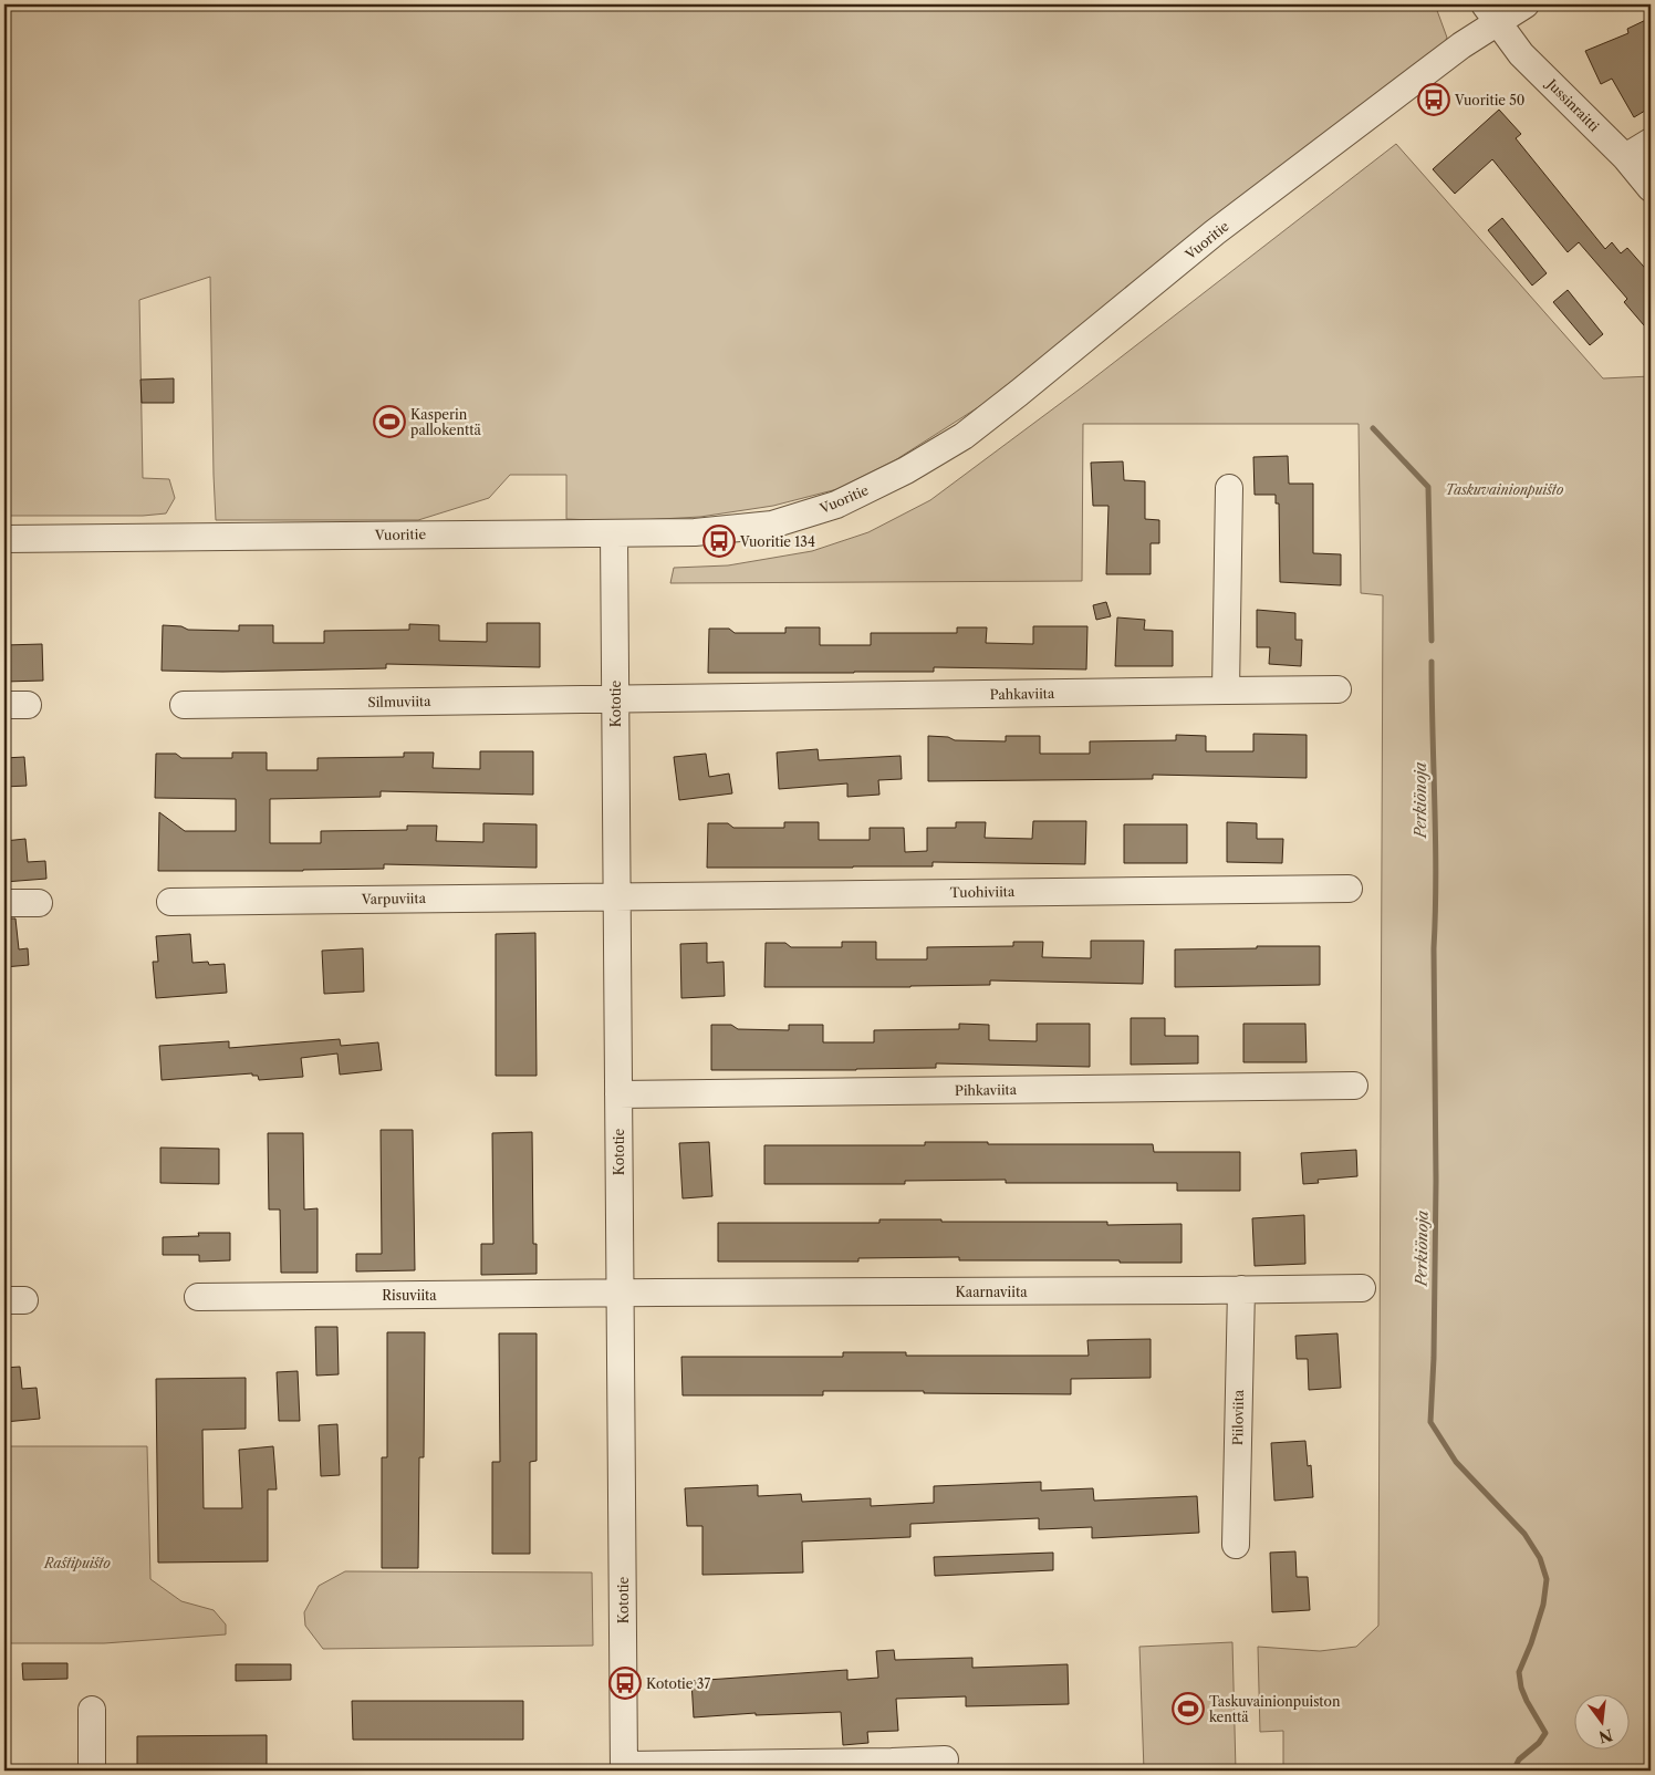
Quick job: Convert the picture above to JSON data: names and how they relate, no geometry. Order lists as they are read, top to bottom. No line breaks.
{"streets":{"street":["Jussinraitti","Vuoritie","Pahkaviita","Silmuviita","Kototie","Tuohiviita","Varpuviita","Pihkaviita","Kaarnaviita","Risuviita","Piiloviita"]},"crossings":[["Jussinraitti","Vuoritie"],["Vuoritie","Kototie"],["Pahkaviita","Silmuviita"],["Pahkaviita","Kototie"],["Silmuviita","Kototie"],["Kototie","Tuohiviita"],["Kototie","Varpuviita"],["Kototie","Pihkaviita"],["Kototie","Kaarnaviita"],["Kototie","Risuviita"],["Tuohiviita","Varpuviita"],["Kaarnaviita","Risuviita"],["Kaarnaviita","Piiloviita"]],"water":["Perkiönoja"],"parks":["Taskuvainionpuisto","Rastipuisto"],"places":{"bus stop":["Vuoritie 50","Vuoritie 134","Kototie 37"],"sports":["Kasperin pallokenttä","Taskuvainionpuiston kenttä"]},"north":"bottom"}
